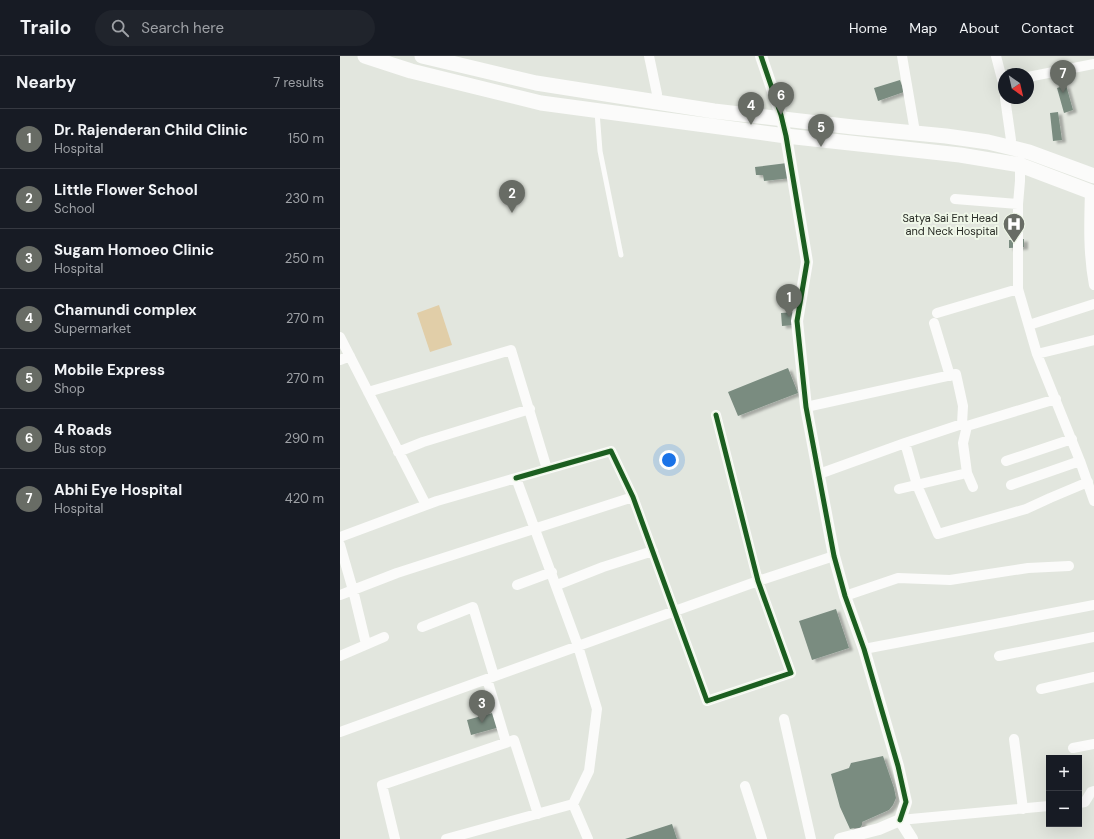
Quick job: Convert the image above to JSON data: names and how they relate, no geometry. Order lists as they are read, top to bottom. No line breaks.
{"places":{"hospital":["Satya Sai Ent Head and Neck Hospital"]},"north":"bottom right","page":{"header":"Trailo","search":"Search here","nav":["Home","Map","About","Contact"],"heading":["Nearby","7 results"],"pins":["7","6","4","5","2","1","3"],"list":[{"mark":"1","name":"Dr. Rajenderan Child Clinic","note":"Hospital","value":"150 m"},{"mark":"2","name":"Little Flower School","note":"School","value":"230 m"},{"mark":"3","name":"Sugam Homoeo Clinic","note":"Hospital","value":"250 m"},{"mark":"4","name":"Chamundi complex","note":"Supermarket","value":"270 m"},{"mark":"5","name":"Mobile Express","note":"Shop","value":"270 m"},{"mark":"6","name":"4 Roads","note":"Bus stop","value":"290 m"},{"mark":"7","name":"Abhi Eye Hospital","note":"Hospital","value":"420 m"}],"map_buttons":["+","−"]}}
